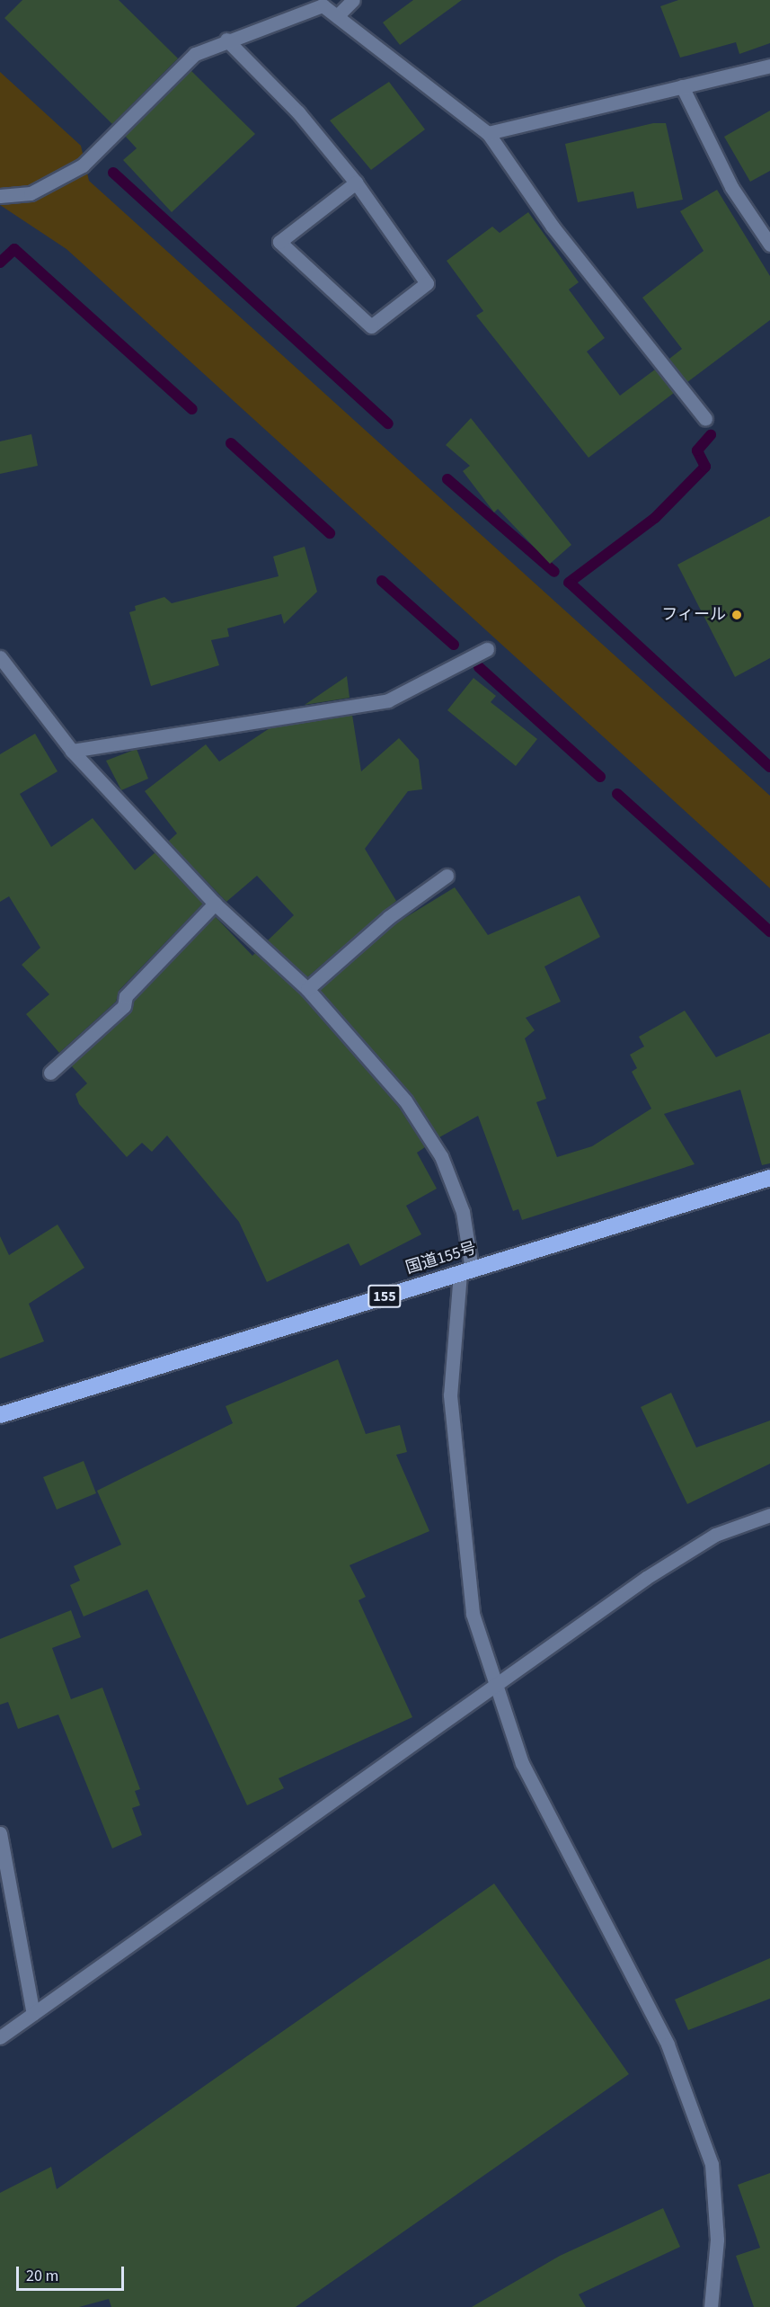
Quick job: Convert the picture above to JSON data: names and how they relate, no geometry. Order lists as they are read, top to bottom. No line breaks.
{"streets":{"highway":["国道155号","155"]},"places":["フィール"],"scale_bar":"20 m"}
